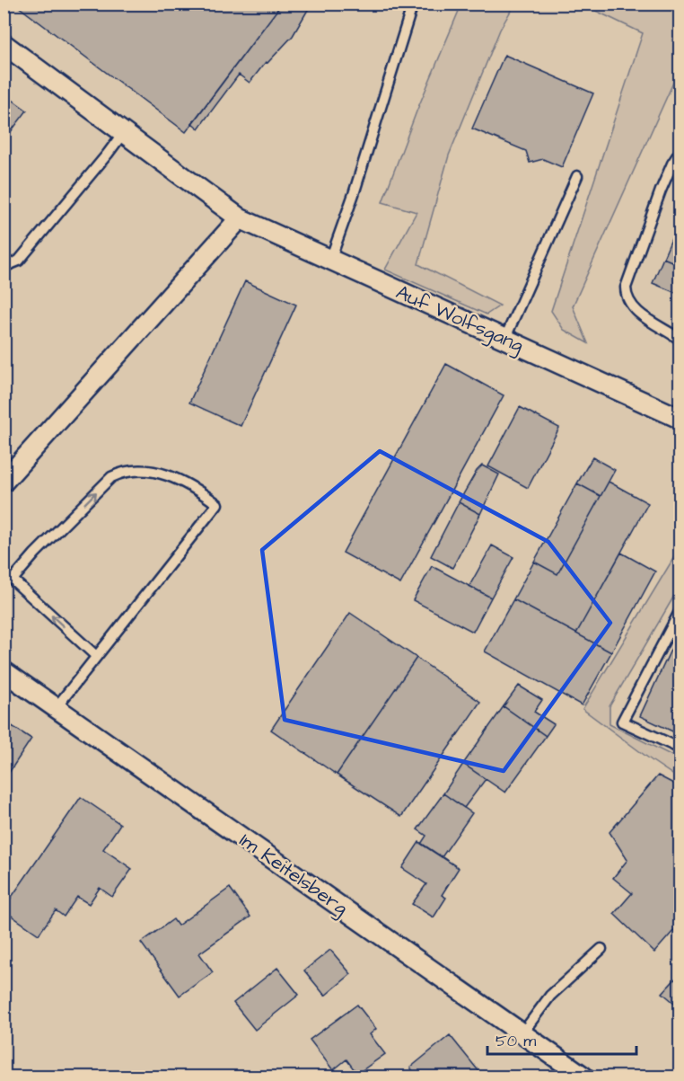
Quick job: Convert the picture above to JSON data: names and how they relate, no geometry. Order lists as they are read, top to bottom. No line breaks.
{"streets":{"street":["Auf Wolfsgang","Im Keitelsberg"]},"scale_bar":"50 m"}
